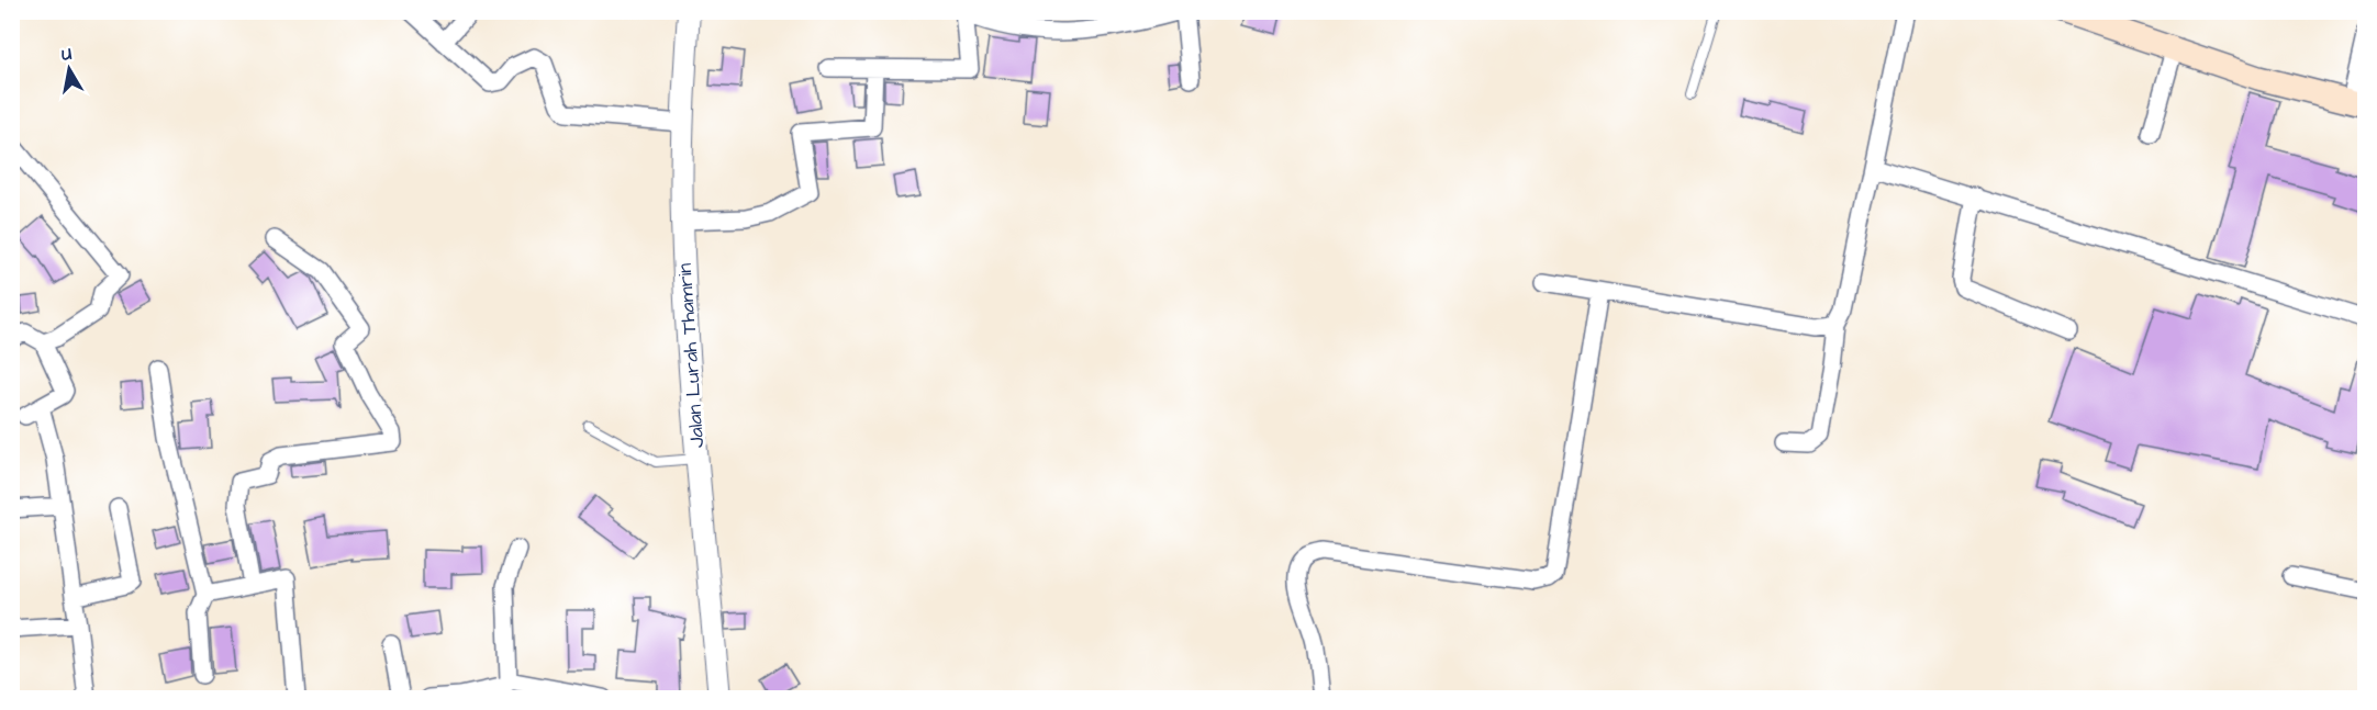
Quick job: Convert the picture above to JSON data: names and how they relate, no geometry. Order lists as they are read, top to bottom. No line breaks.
{"streets":{"street":["Jalan Lurah Thamrin"]},"north":"top"}
